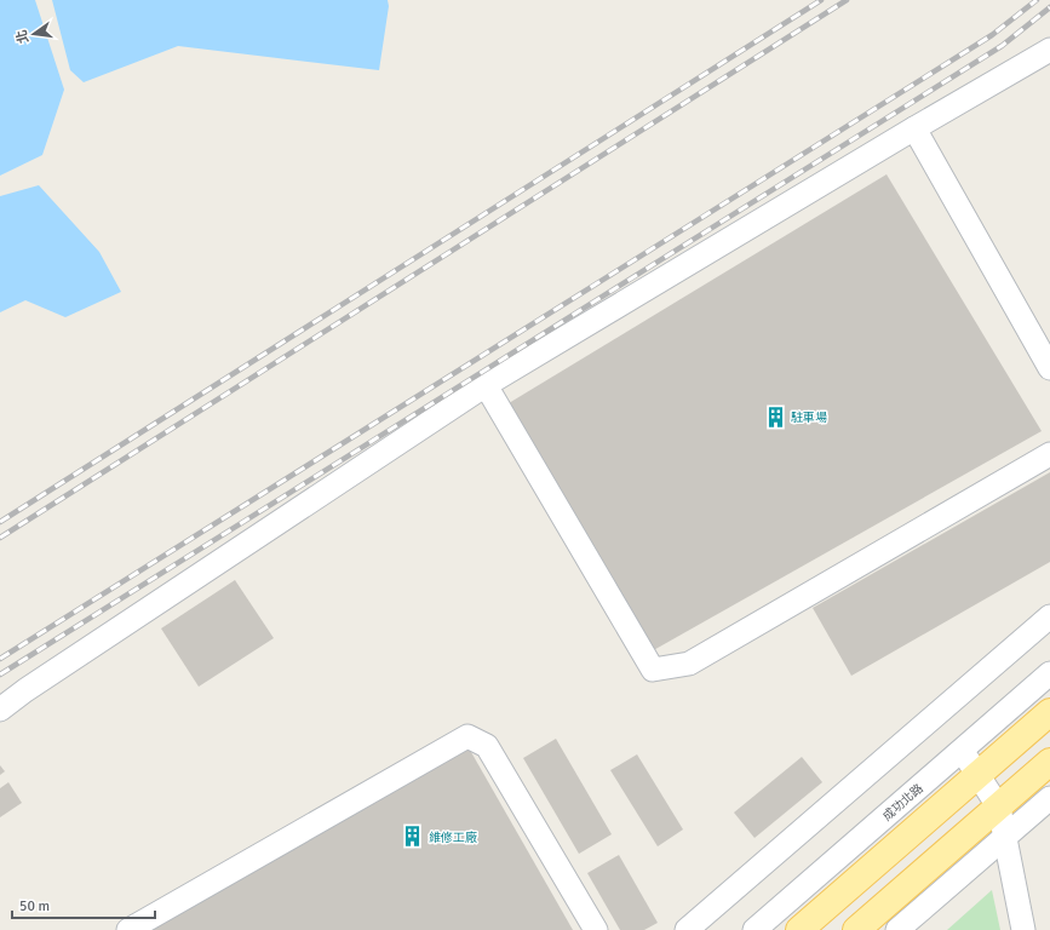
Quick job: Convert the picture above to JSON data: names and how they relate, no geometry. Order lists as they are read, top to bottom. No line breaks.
{"streets":{"street":["成功北路"]},"places":{"building":["駐車場","維修工廠"]},"scale_bar":"50 m","north":"left"}
